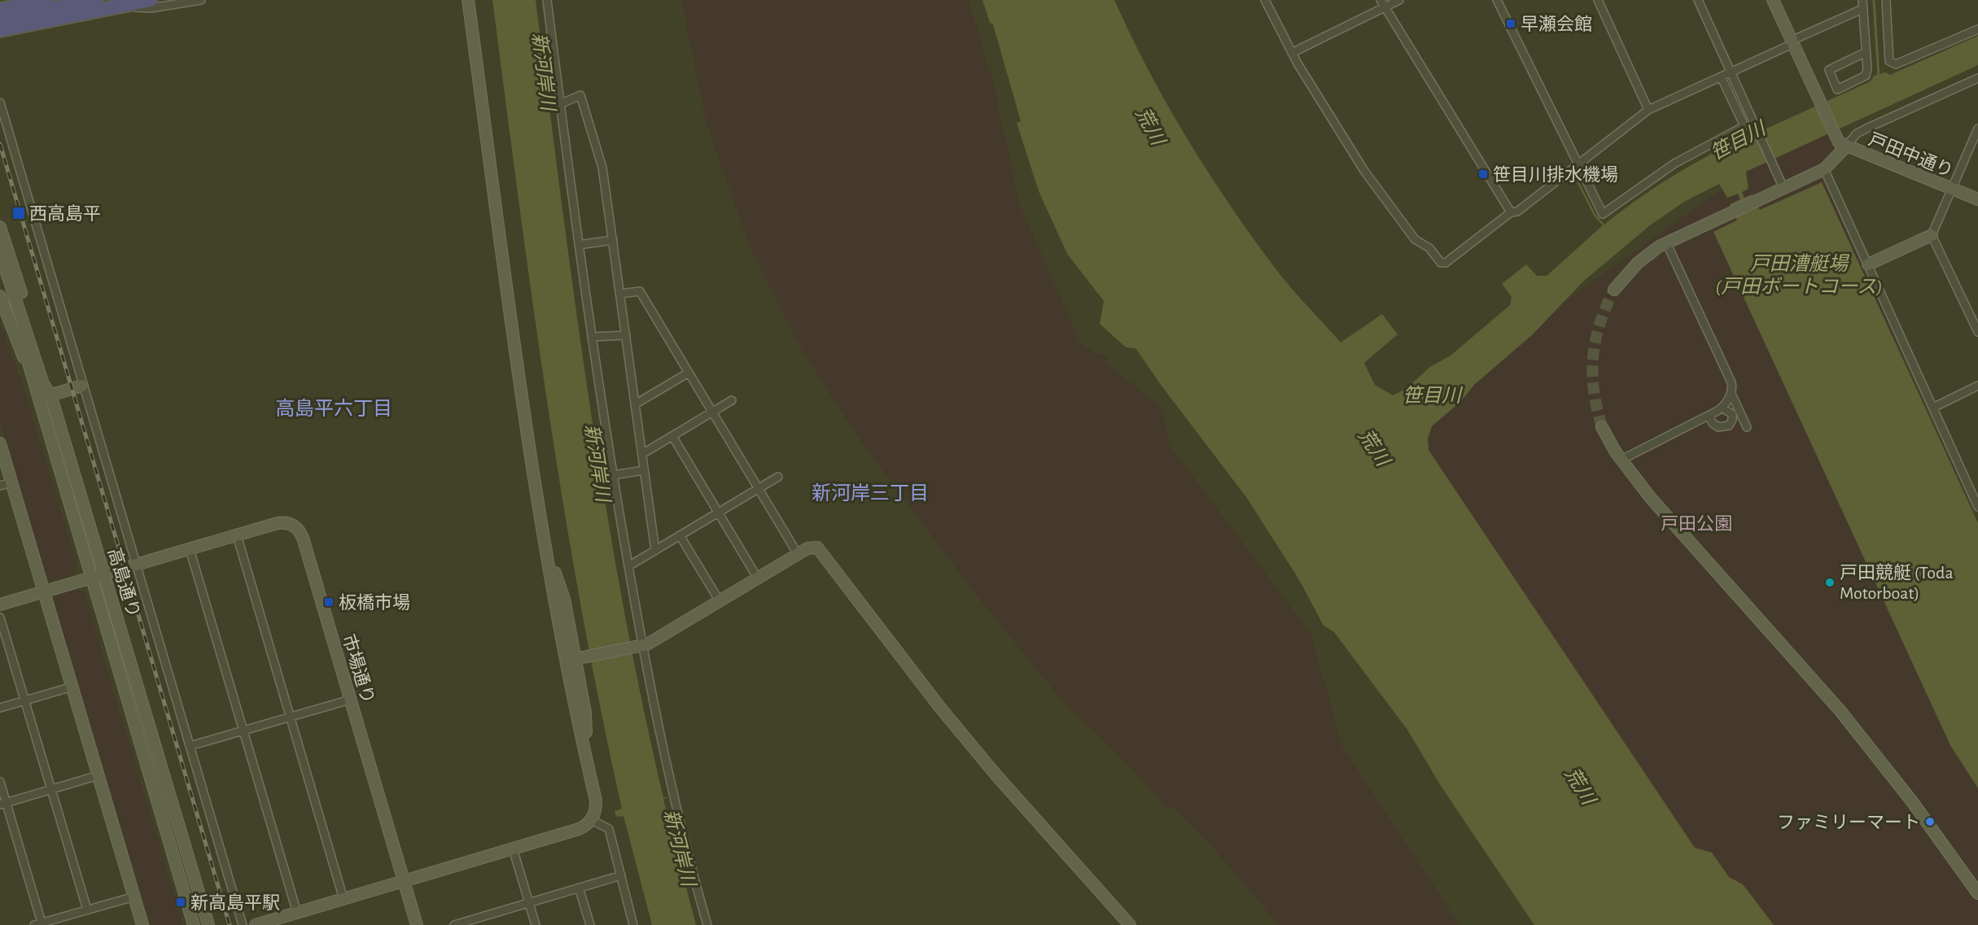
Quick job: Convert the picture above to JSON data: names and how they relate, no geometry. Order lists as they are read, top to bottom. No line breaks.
{"streets":{"street":["戸田中通り","高島通り","市場通り"]},"crossings":[["高島通り","市場通り"]],"districts":["高島平六丁目","新河岸三丁目"],"water":["新河岸川","荒川","笹目川","戸田漕艇場 (戸田ボートコース)"],"parks":["戸田公園"],"places":{"transit":["早瀬会館","笹目川排水機場","西高島平","板橋市場","新高島平駅"],"other":["戸田競艇 (Toda Motorboat)","ファミリーマート"]}}
